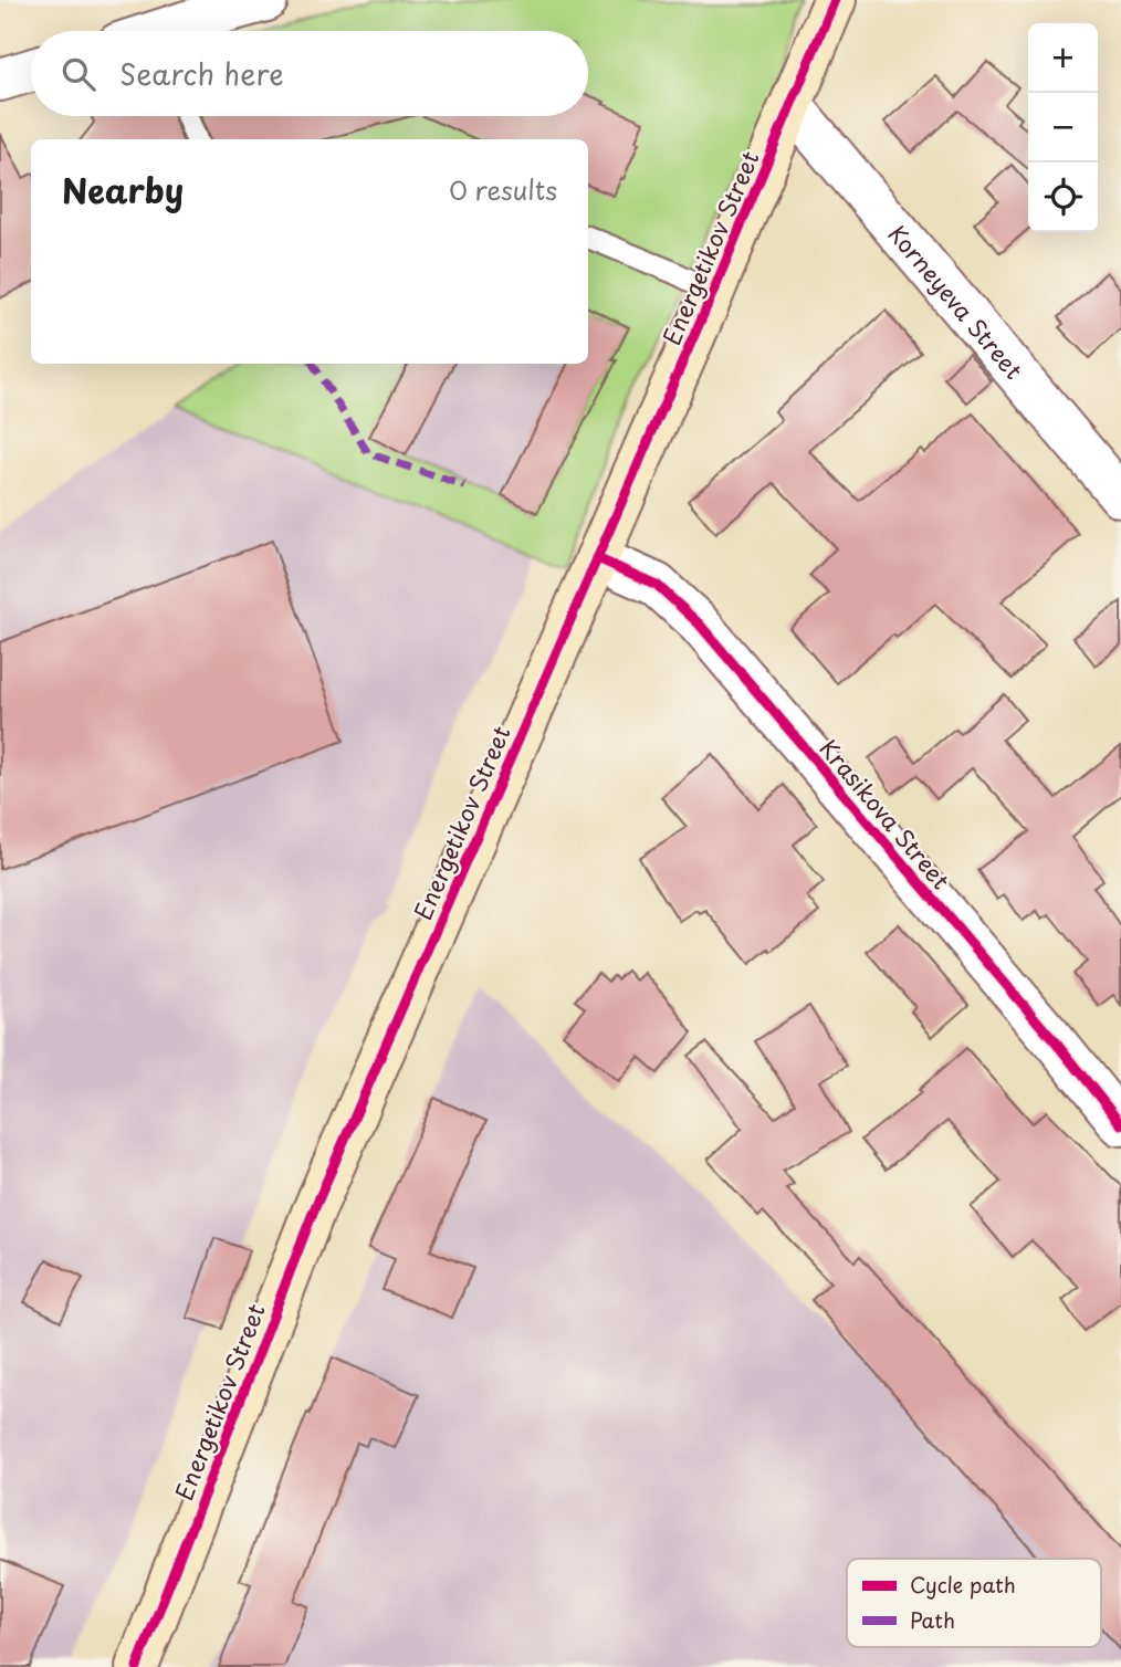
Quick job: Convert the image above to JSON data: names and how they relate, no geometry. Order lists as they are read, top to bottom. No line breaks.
{"streets":{"street":["Energetikov Street","Korneyeva Street","Krasikova Street"]},"crossings":[["Energetikov Street","Korneyeva Street"],["Energetikov Street","Krasikova Street"]],"legend":["Cycle path","Path"],"page":{"map_buttons":["+","−"],"search":"Search here","heading":["Nearby","0 results"]}}
